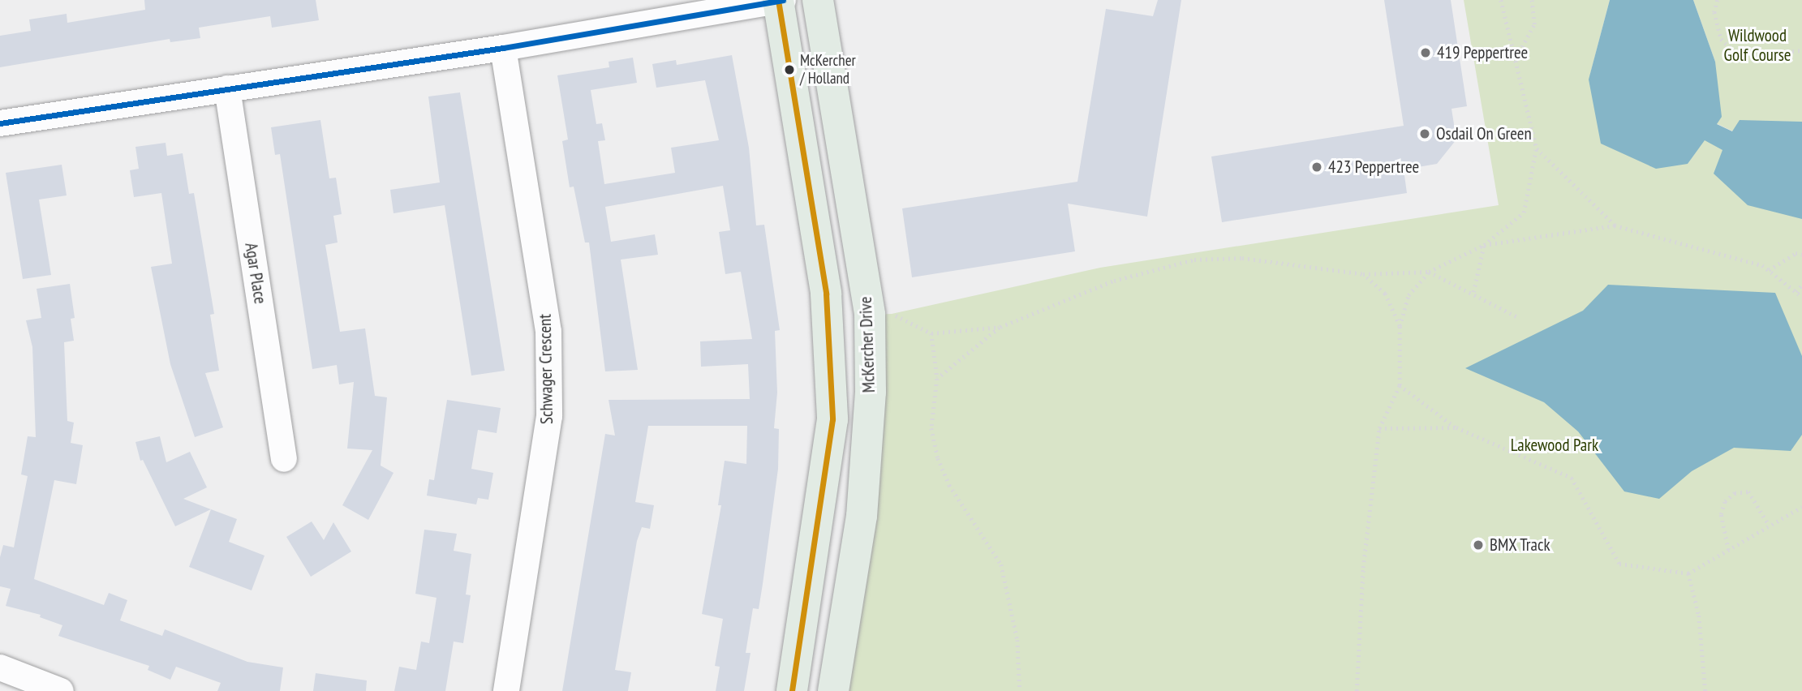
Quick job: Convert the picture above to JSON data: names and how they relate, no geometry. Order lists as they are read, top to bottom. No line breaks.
{"streets":{"main road":["McKercher Drive"],"street":["Agar Place","Schwager Crescent"]},"parks":["Wildwood Golf Course","Lakewood Park"],"places":["419 Peppertree","McKercher / Holland","Osdail On Green","423 Peppertree","BMX Track"]}
